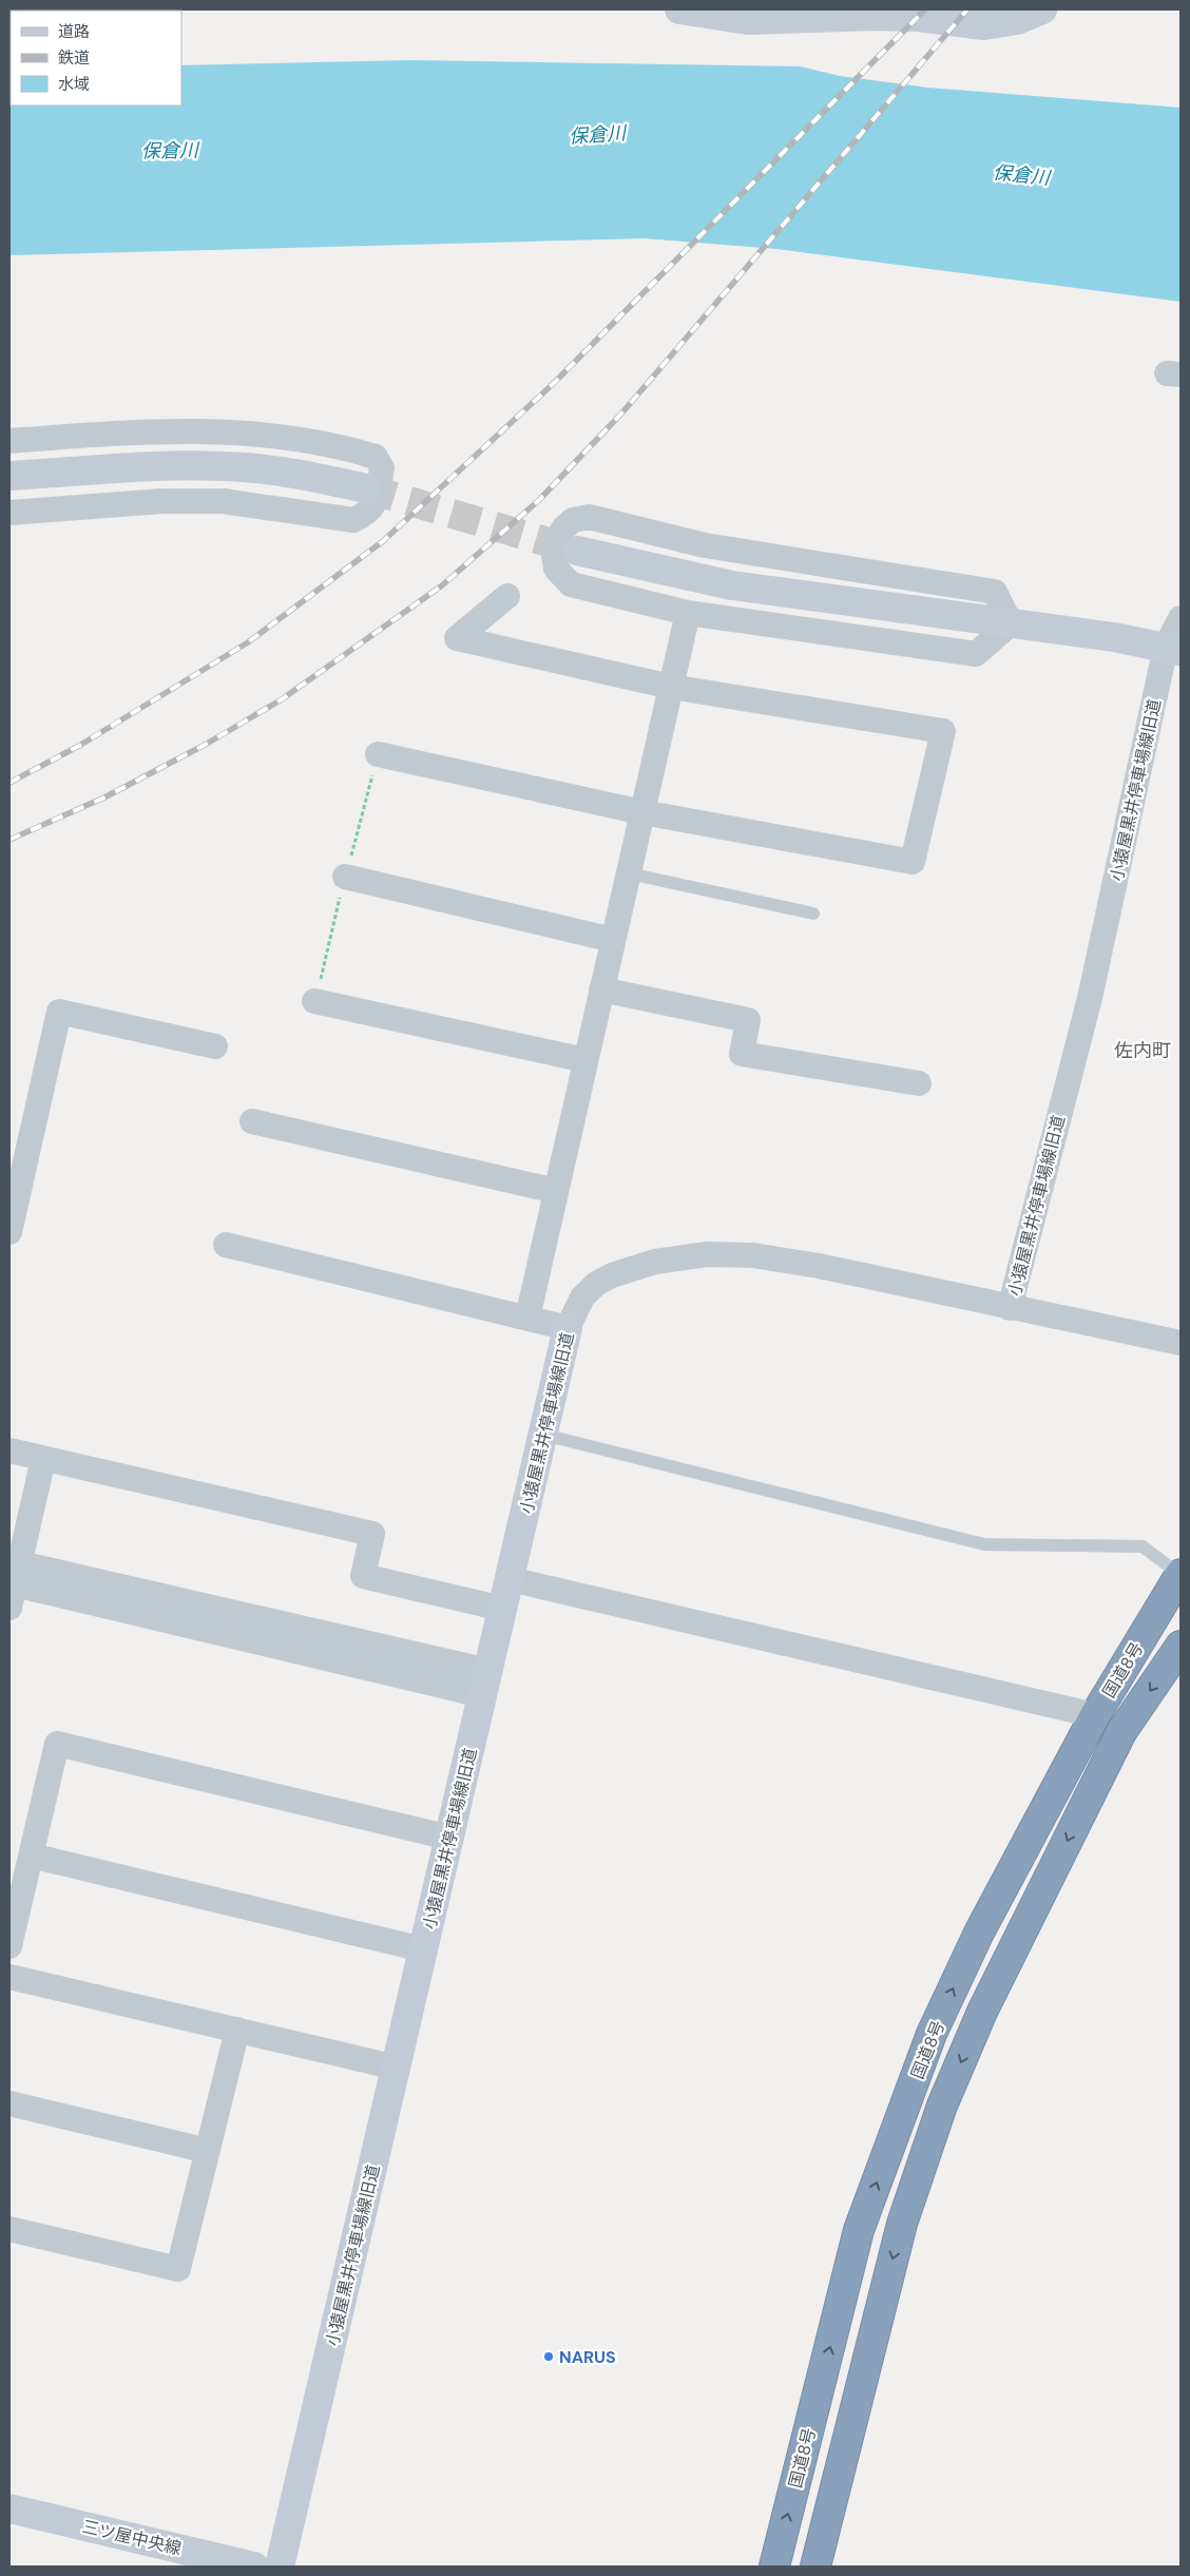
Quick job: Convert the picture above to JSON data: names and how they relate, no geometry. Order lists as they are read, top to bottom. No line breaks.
{"streets":{"highway":["国道8号"],"street":["小猿屋黒井停車場線旧道","三ツ屋中央線"]},"districts":["佐内町"],"water":["保倉川"],"places":["NARUS"],"legend":["道路","鉄道","水域"]}
